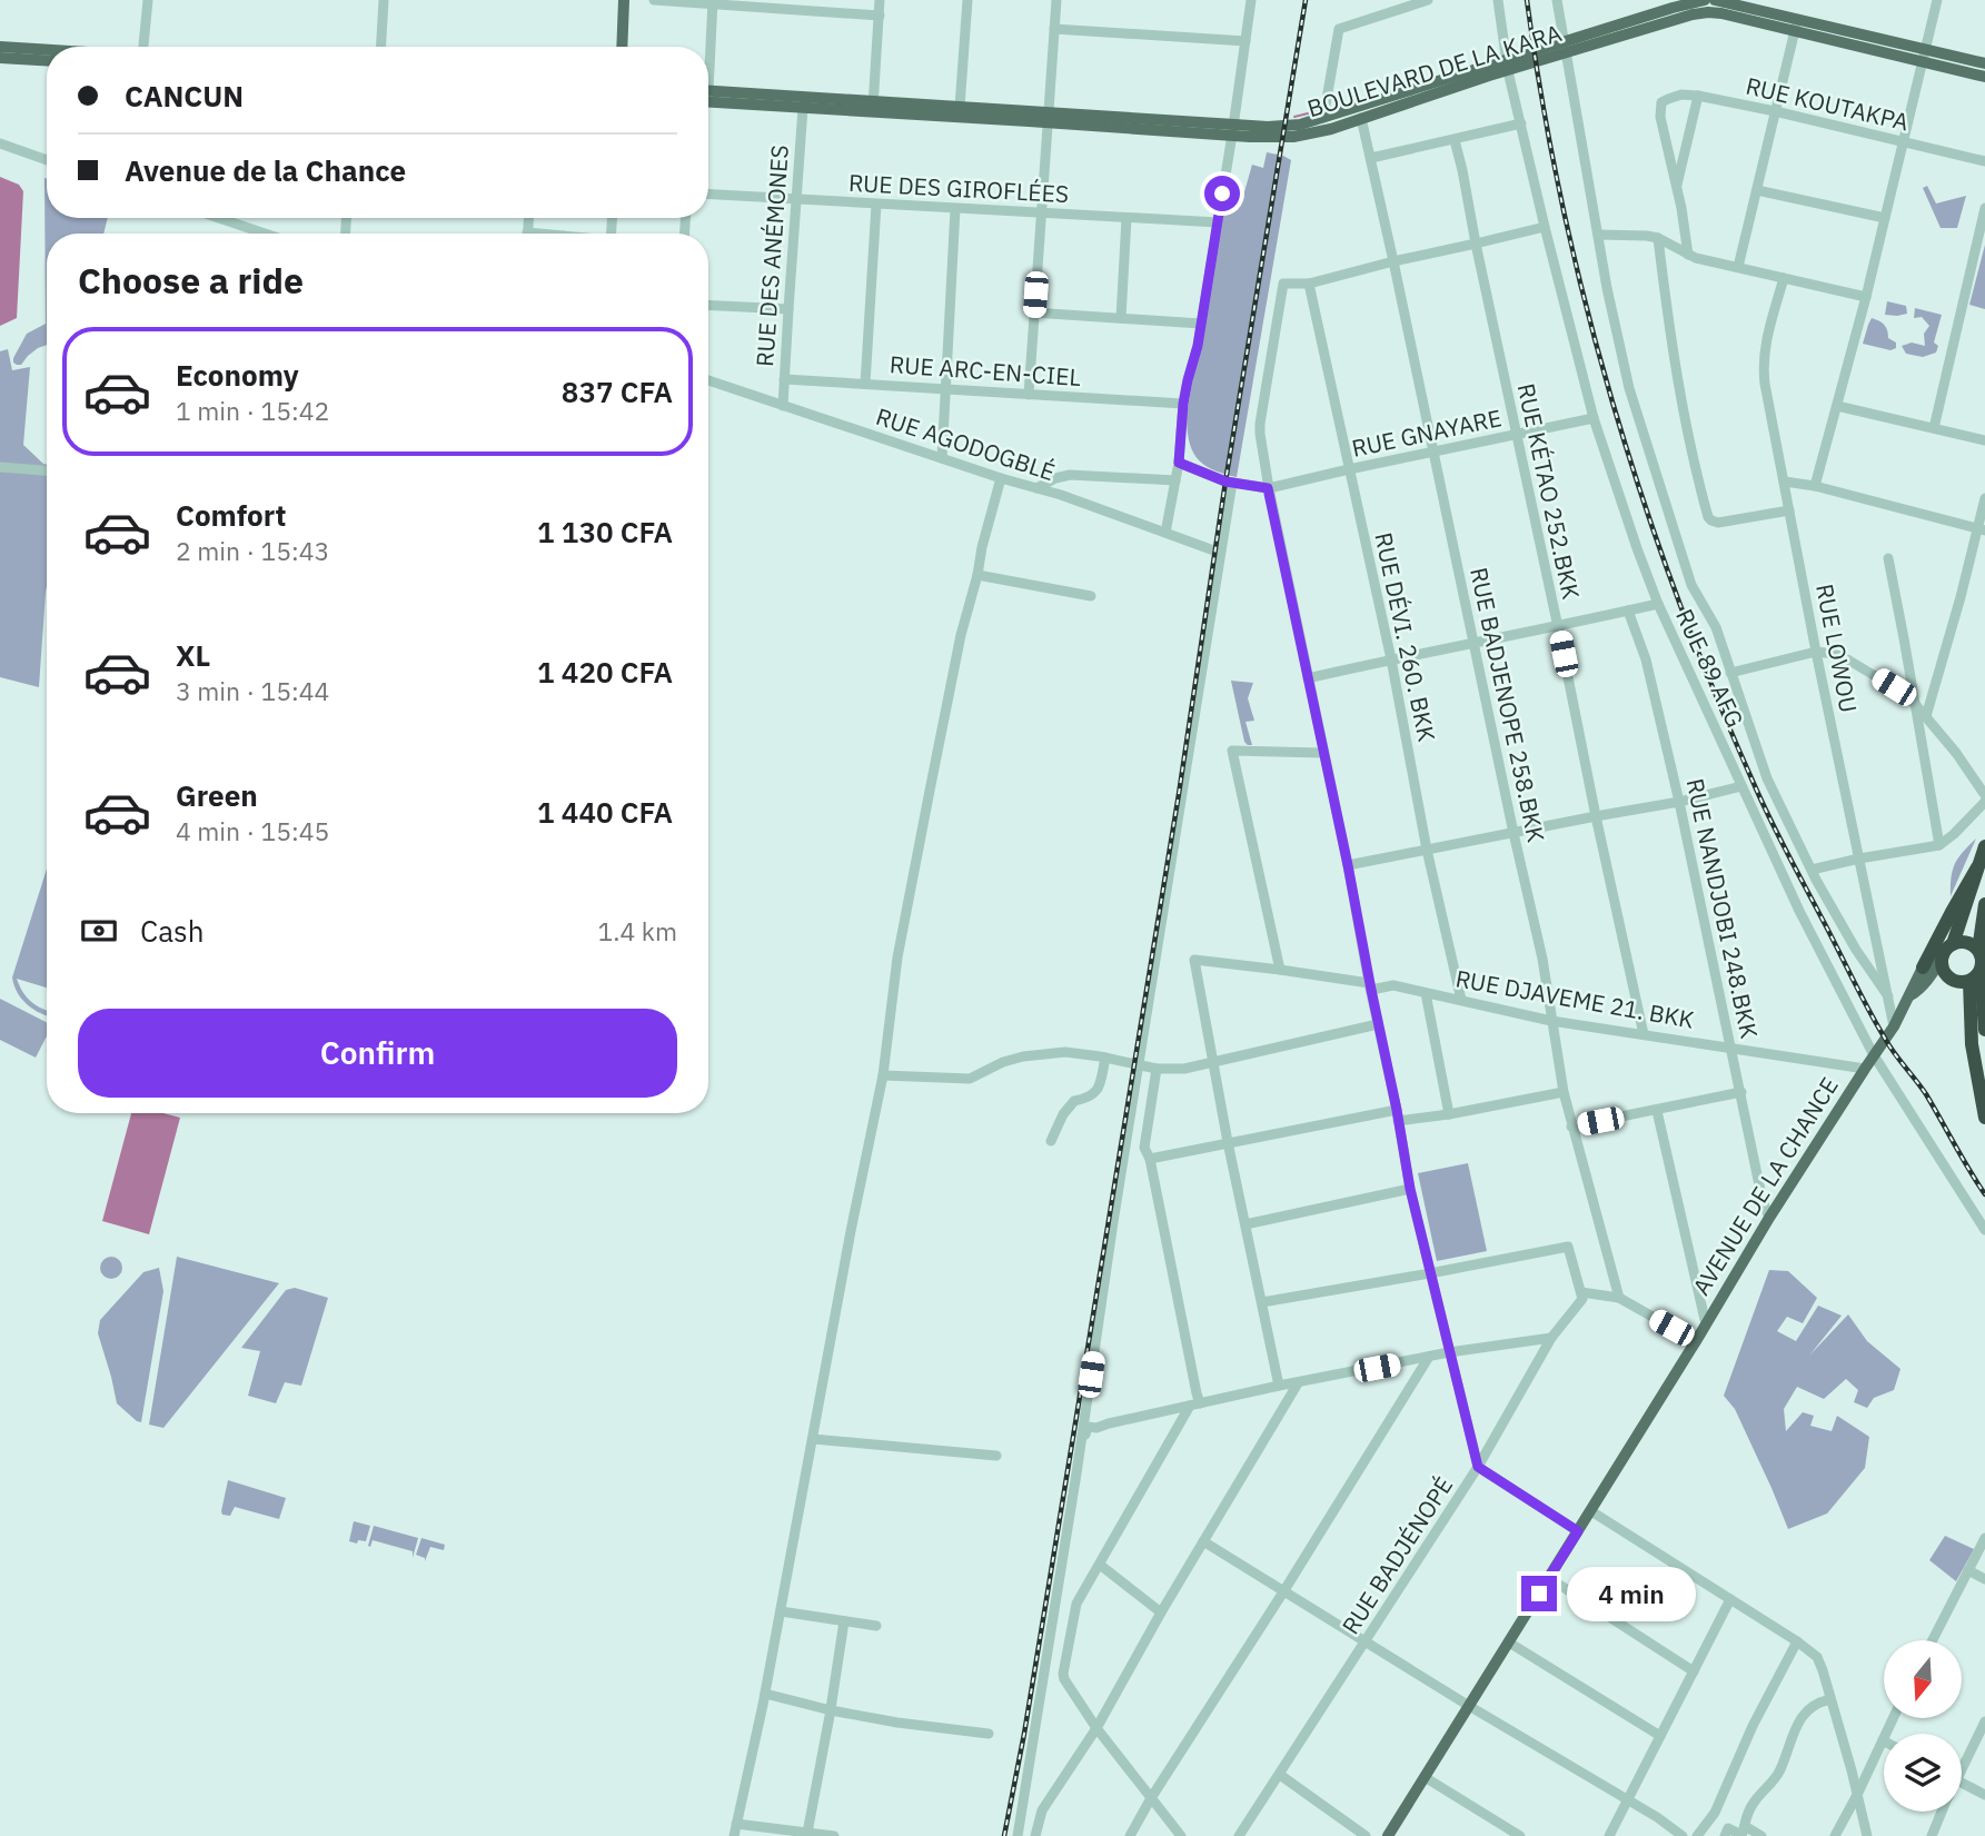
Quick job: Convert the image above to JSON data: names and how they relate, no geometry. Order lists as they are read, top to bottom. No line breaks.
{"streets":{"main road":["BOULEVARD DE LA KARA","AVENUE DE LA CHANCE"],"street":["RUE KOUTAKPA","RUE DES GIROFLÉES","RUE DES ANÉMONES","RUE ARC-EN-CIEL","RUE GNAYARE","RUE AGODOGBLÉ","RUE KÉTAO 252.BKK","RUE DÉVI. 260. BKK","RUE LOWOU","RUE 89 AFG","RUE BADJENOPE 258.BKK","RUE NANDJOBI 248.BKK","RUE DJAVEME 21. BKK","RUE BADJÉNOPÉ"]},"crossings":[["BOULEVARD DE LA KARA","RUE DES ANÉMONES"],["BOULEVARD DE LA KARA","RUE 89 AFG"],["BOULEVARD DE LA KARA","RUE BADJENOPE 258.BKK"],["RUE DES GIROFLÉES","RUE DES ANÉMONES"],["RUE DES ANÉMONES","RUE ARC-EN-CIEL"],["RUE DES ANÉMONES","RUE AGODOGBLÉ"],["RUE GNAYARE","RUE KÉTAO 252.BKK"],["RUE GNAYARE","RUE DÉVI. 260. BKK"],["RUE GNAYARE","RUE 89 AFG"],["RUE GNAYARE","RUE BADJENOPE 258.BKK"],["RUE KÉTAO 252.BKK","RUE DJAVEME 21. BKK"],["RUE DÉVI. 260. BKK","RUE DJAVEME 21. BKK"],["RUE LOWOU","AVENUE DE LA CHANCE"],["RUE 89 AFG","AVENUE DE LA CHANCE"],["RUE BADJENOPE 258.BKK","RUE DJAVEME 21. BKK"],["RUE NANDJOBI 248.BKK","RUE DJAVEME 21. BKK"],["RUE NANDJOBI 248.BKK","AVENUE DE LA CHANCE"],["RUE DJAVEME 21. BKK","AVENUE DE LA CHANCE"]],"north":"bottom","page":{"banner":["CANCUN","Avenue de la Chance"],"heading":"Choose a ride","list":[{"name":"Economy","note":"1 min · 15:42","value":"837 CFA"},{"name":"Comfort","note":"2 min · 15:43","value":"1 130 CFA"},{"name":"XL","note":"3 min · 15:44","value":"1 420 CFA"},{"name":"Green","note":"4 min · 15:45","value":"1 440 CFA"}],"pay":["Cash","1.4 km"],"buttons":"Confirm","bubble":"4 min"}}
